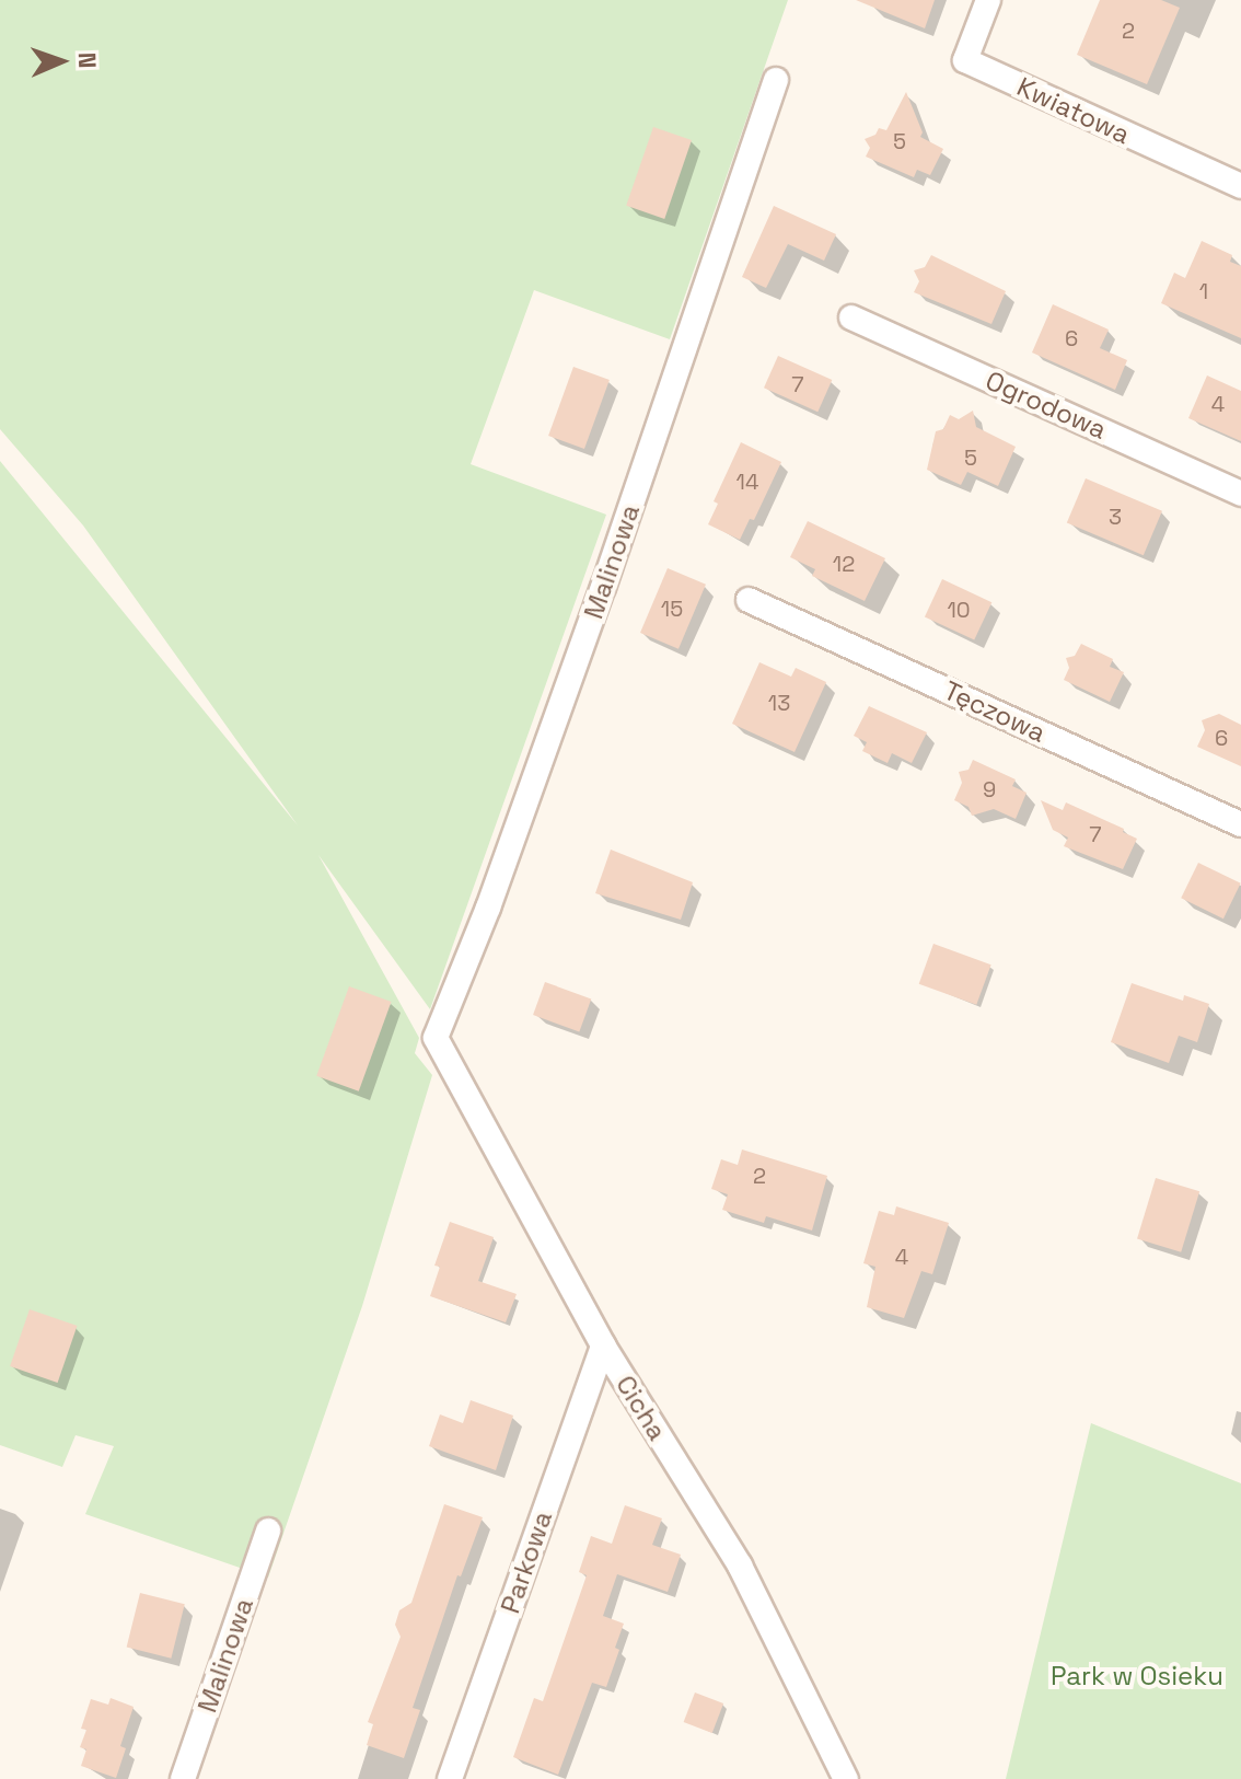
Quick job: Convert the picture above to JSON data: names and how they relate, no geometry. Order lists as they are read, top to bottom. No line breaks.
{"streets":{"street":["Kwiatowa","Ogrodowa","Malinowa","Tęczowa","Cicha","Parkowa"]},"crossings":[["Malinowa","Cicha"],["Cicha","Parkowa"]],"parks":["Park w Osieku"],"house_numbers":["2","5","1","6","7","4","5","14","3","12","15","10","13","6","9","7","2","4"],"north":"right"}
